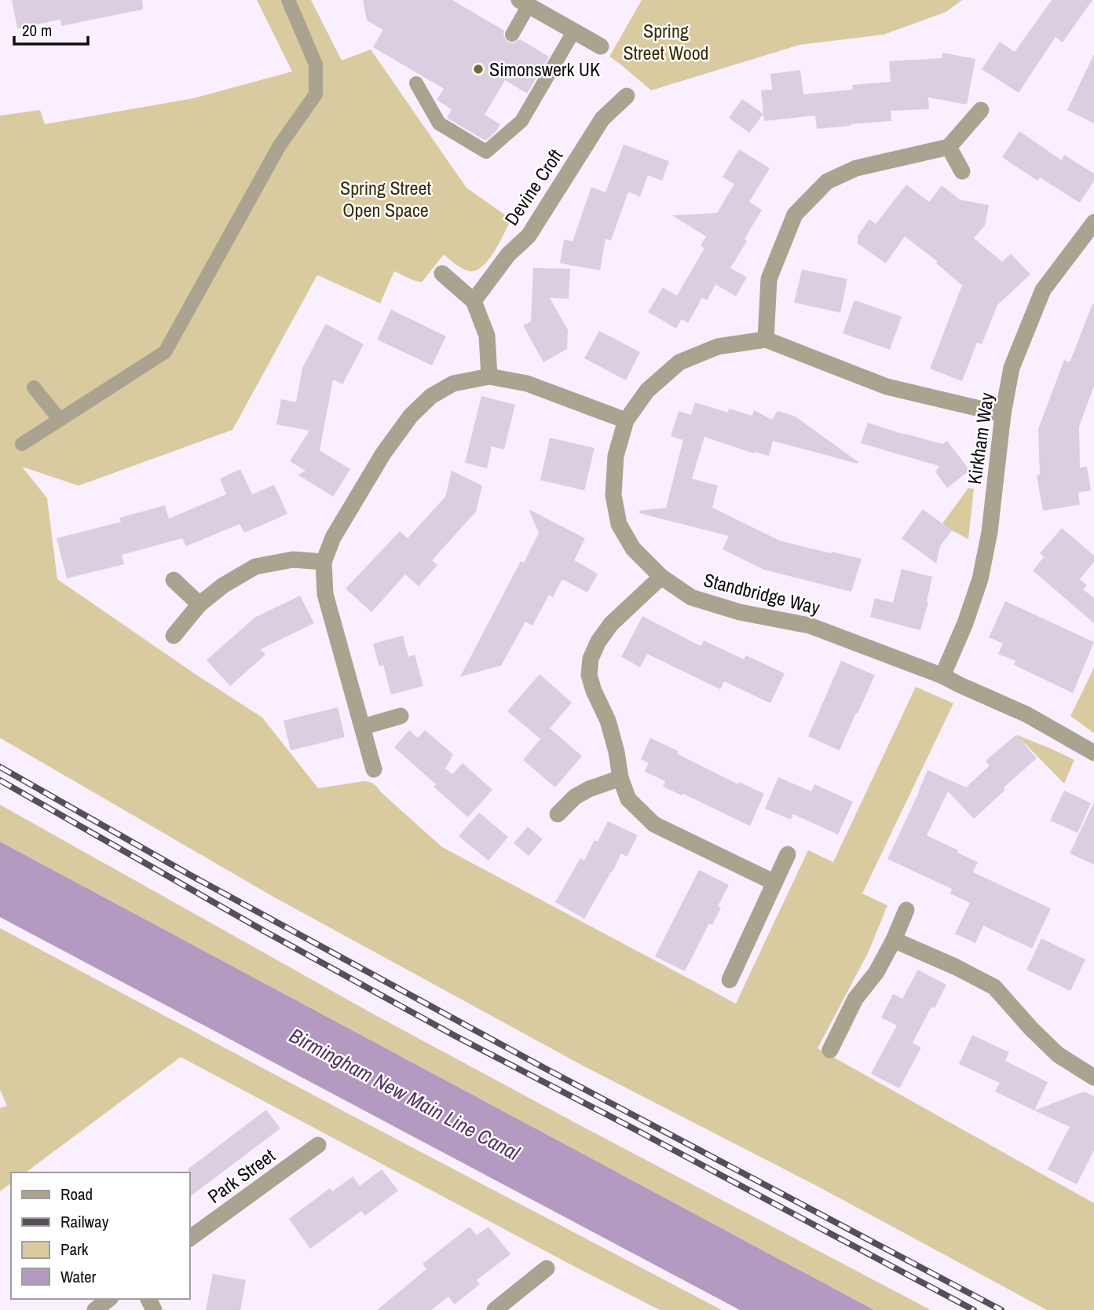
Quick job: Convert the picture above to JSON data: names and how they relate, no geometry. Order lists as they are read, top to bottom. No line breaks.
{"streets":{"street":["Devine Croft","Kirkham Way","Standbridge Way","Park Street"]},"crossings":[["Kirkham Way","Standbridge Way"]],"water":["Birmingham New Main Line Canal"],"parks":["Spring Street Wood","Spring Street Open Space"],"places":["Simonswerk UK"],"legend":["Road","Railway","Park","Water"],"scale_bar":"20 m"}
